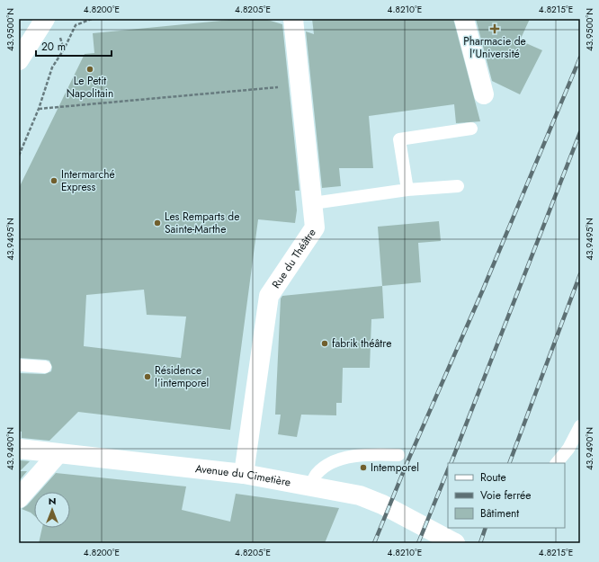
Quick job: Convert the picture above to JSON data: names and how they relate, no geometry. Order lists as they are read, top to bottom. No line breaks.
{"streets":{"street":["Rue du Théâtre","Avenue du Cimetière"]},"crossings":[["Rue du Théâtre","Avenue du Cimetière"]],"places":{"health":["Pharmacie de l'Université"],"other":["Le Petit Napolitain","Intermarché Express","Les Remparts de Sainte-Marthe","fabrik théâtre","Résidence l'intemporel","Intemporel"]},"legend":["Route","Voie ferrée","Bâtiment"],"scale_bar":"20 m","north":"top","coordinates":["4.8200°E","4.8205°E","4.8210°E","4.8215°E","43.9500°N","43.9495°N","43.9490°N"]}
